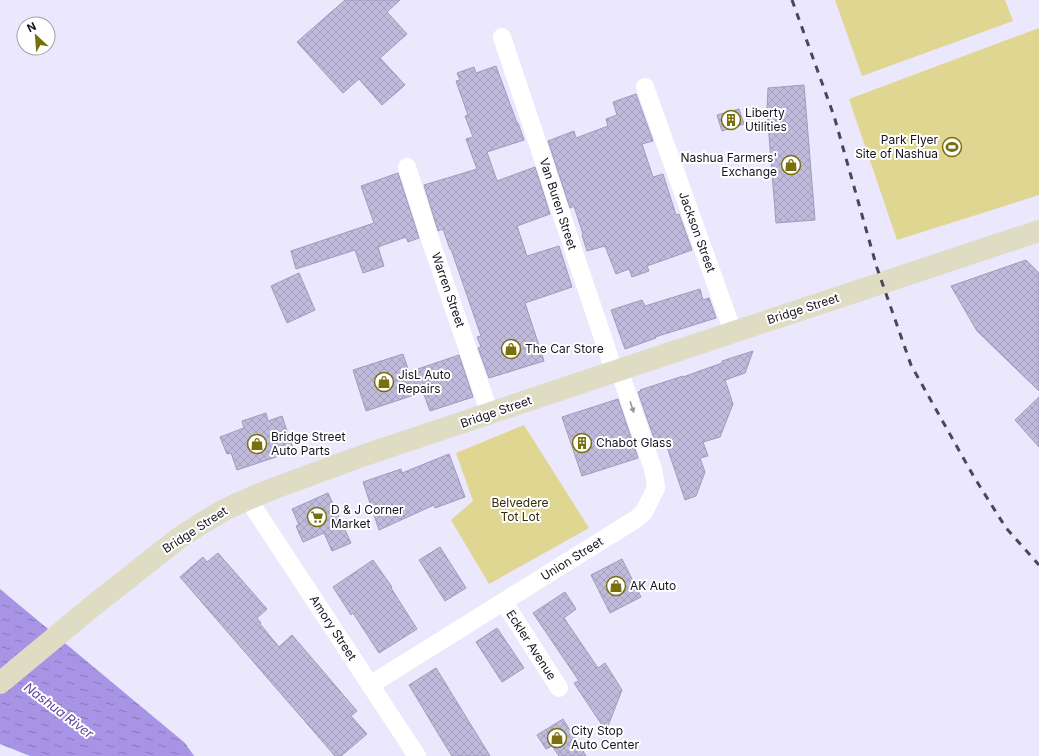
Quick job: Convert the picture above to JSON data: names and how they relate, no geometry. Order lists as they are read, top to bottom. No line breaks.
{"streets":{"street":["Van Buren Street","Jackson Street","Warren Street","Bridge Street","Union Street","Amory Street","Eckler Avenue"]},"crossings":[["Van Buren Street","Bridge Street"],["Van Buren Street","Union Street"],["Jackson Street","Bridge Street"],["Warren Street","Bridge Street"],["Bridge Street","Union Street"],["Bridge Street","Amory Street"],["Union Street","Amory Street"],["Union Street","Eckler Avenue"]],"one_way":["Union Street"],"water":["Nashua River"],"parks":["Belvedere Tot Lot"],"places":{"building":["Liberty Utilities","Chabot Glass"],"sports":["Park Flyer Site of Nashua"],"shop":["Nashua Farmers' Exchange","The Car Store","JisL Auto Repairs","Bridge Street Auto Parts","AK Auto","City Stop Auto Center"],"supermarket":["D & J Corner Market"]},"north":"top left"}
